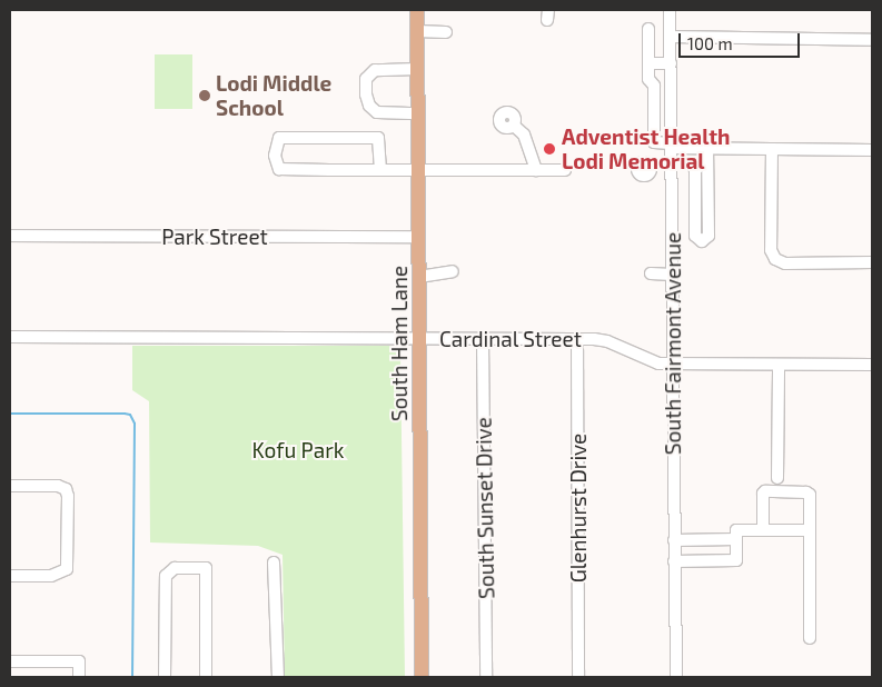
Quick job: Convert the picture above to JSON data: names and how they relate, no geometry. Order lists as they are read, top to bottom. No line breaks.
{"streets":{"main road":["South Ham Lane"],"street":["Park Street","Cardinal Street","South Fairmont Avenue","South Sunset Drive","Glenhurst Drive"]},"crossings":[["Park Street","South Ham Lane"],["Cardinal Street","South Ham Lane"],["Cardinal Street","South Fairmont Avenue"],["Cardinal Street","South Sunset Drive"],["Cardinal Street","Glenhurst Drive"]],"parks":["Kofu Park"],"places":["Lodi Middle School","Adventist Health Lodi Memorial"],"scale_bar":"100 m"}
